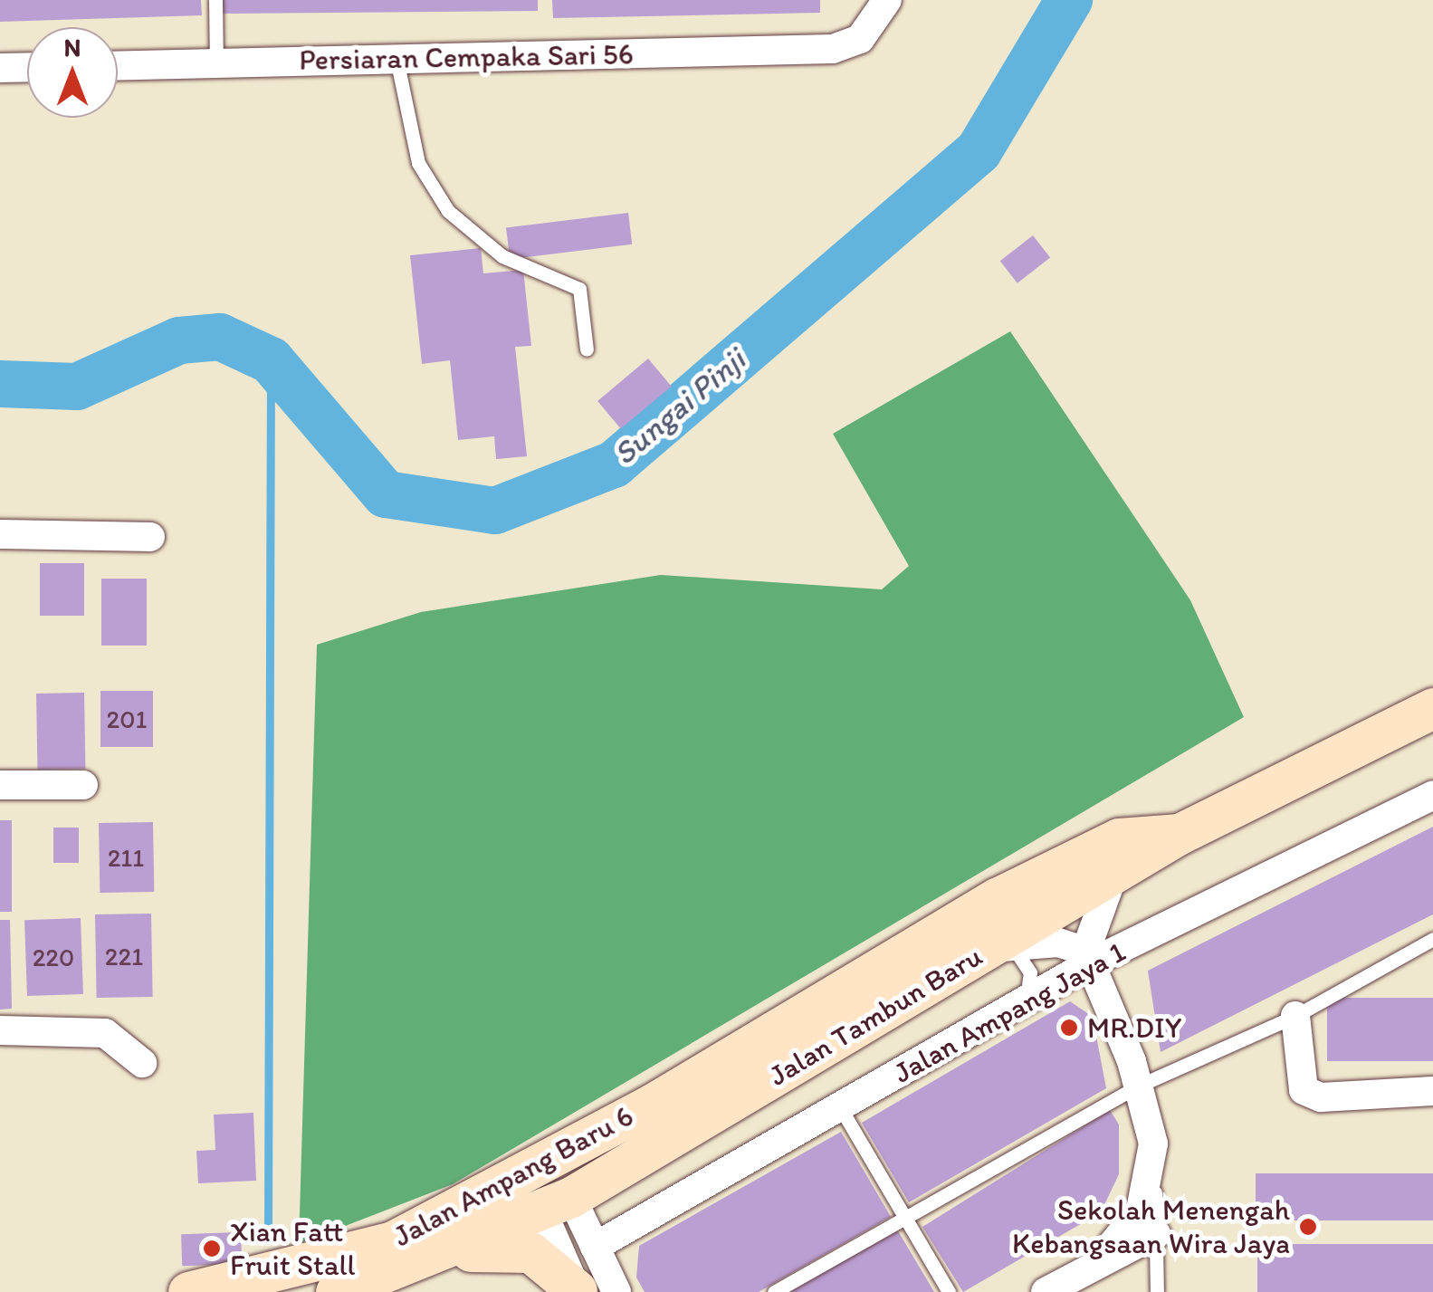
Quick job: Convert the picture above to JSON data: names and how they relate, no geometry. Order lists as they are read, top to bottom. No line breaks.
{"streets":{"main road":["Jalan Tambun Baru","Jalan Ampang Baru 6"],"street":["Persiaran Cempaka Sari 56","Jalan Ampang Jaya 1"]},"crossings":[["Jalan Tambun Baru","Jalan Ampang Baru 6"]],"water":["Sungai Pinji"],"places":["MR.DIY","Sekolah Menengah Kebangsaan Wira Jaya","Xian Fatt Fruit Stall"],"house_numbers":["201","211","221","220"],"north":"top"}
